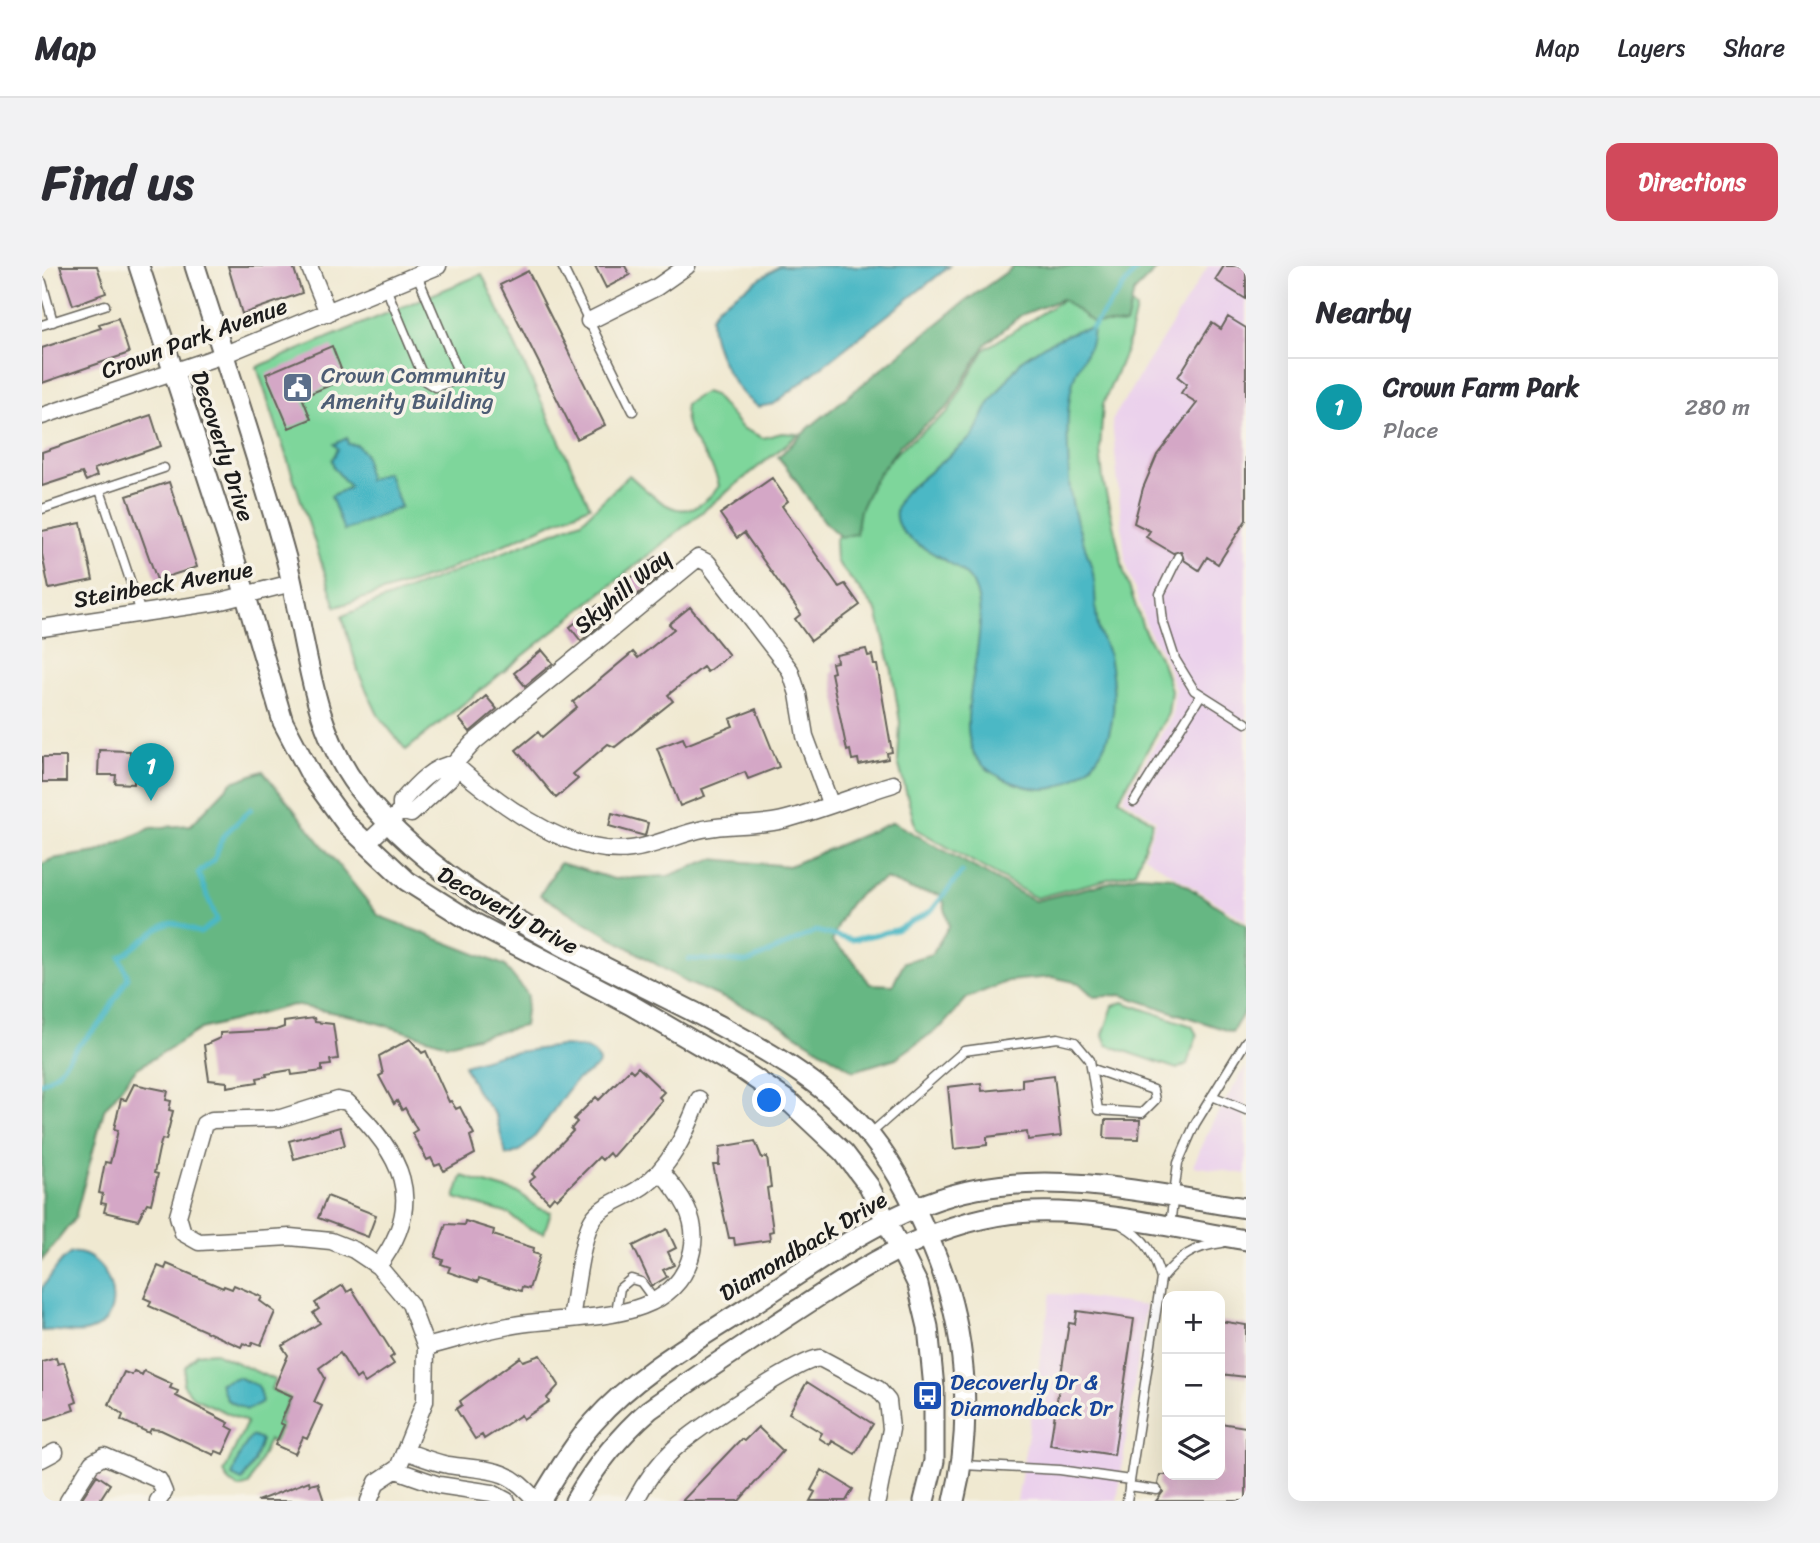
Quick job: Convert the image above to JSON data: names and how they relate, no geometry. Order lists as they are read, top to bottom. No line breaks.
{"streets":{"street":["Crown Park Avenue","Decoverly Drive","Steinbeck Avenue","Skyhill Way","Diamondback Drive"]},"crossings":[["Crown Park Avenue","Decoverly Drive"],["Decoverly Drive","Steinbeck Avenue"],["Decoverly Drive","Skyhill Way"],["Decoverly Drive","Diamondback Drive"]],"places":{"public building":["Crown Community Amenity Building"],"bus stop":["Decoverly Dr & Diamondback Dr"]},"page":{"header":"Map","nav":["Map","Layers","Share"],"title":"Find us","buttons":"Directions","heading":"Nearby","list":[{"mark":"1","name":"Crown Farm Park","note":"Place","value":"280 m"}],"pins":"1","map_buttons":["+","−"]}}
